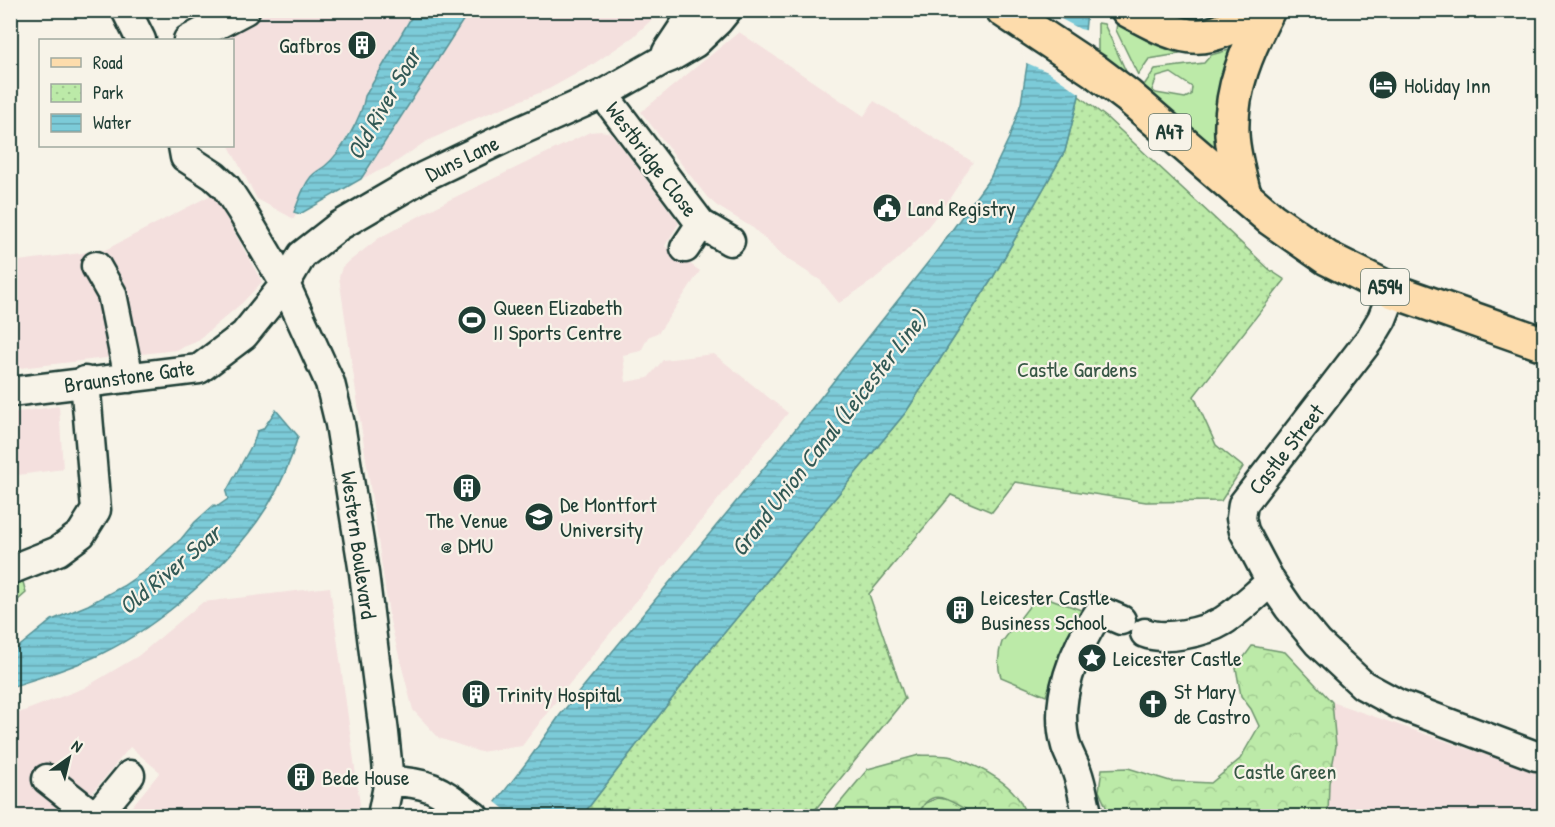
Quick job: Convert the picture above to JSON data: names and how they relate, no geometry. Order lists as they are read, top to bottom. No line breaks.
{"streets":{"main road":["A47","A594"],"street":["Duns Lane","Westbridge Close","Braunstone Gate","Castle Street","Western Boulevard"]},"crossings":[["A47","A594"],["Duns Lane","Westbridge Close"],["Duns Lane","Braunstone Gate"],["Duns Lane","Western Boulevard"],["A594","Castle Street"],["Braunstone Gate","Western Boulevard"]],"water":["Old River Soar","Grand Union Canal (Leicester Line)"],"parks":["Castle Gardens","Castle Green"],"places":{"building":["Gafbros","The Venue @ DMU","Leicester Castle Business School","Trinity Hospital","Bede House"],"hotel":["Holiday Inn"],"public building":["Land Registry"],"sports":["Queen Elizabeth II Sports Centre"],"school or university":["De Montfort University"],"place":["Leicester Castle"],"church":["St Mary de Castro"]},"legend":["Road","Park","Water"],"north":"top right"}
